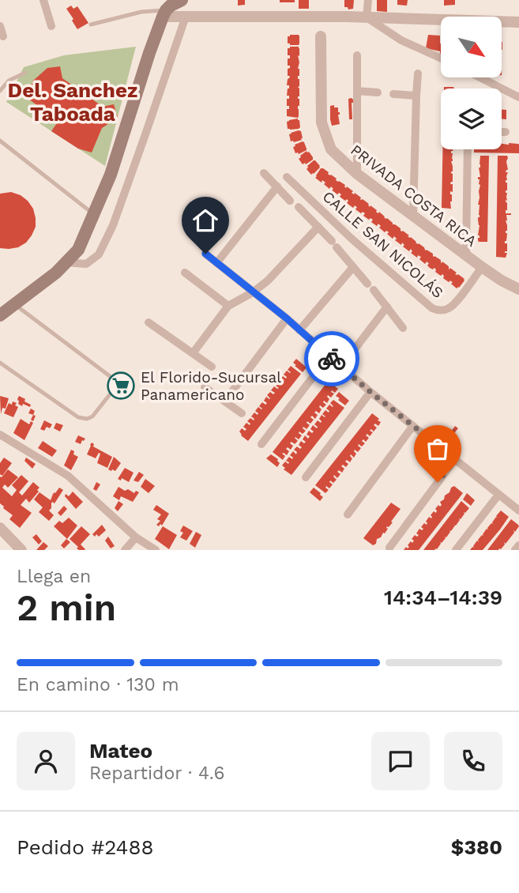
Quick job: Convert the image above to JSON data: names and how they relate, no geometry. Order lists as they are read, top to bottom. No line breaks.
{"streets":{"street":["PRIVADA COSTA RICA","CALLE SAN NICOLÁS"]},"crossings":[["PRIVADA COSTA RICA","CALLE SAN NICOLÁS"]],"districts":["Del. Sanchez Taboada"],"places":{"supermarket":["El Florido-Sucursal Panamericano"]},"north":"bottom right","page":{"heading":["2 min","Llega en","14:34–14:39"],"panel":["Mateo","Repartidor · 4.6","Pedido #2488","$380"],"bar":"En camino · 130 m"}}
